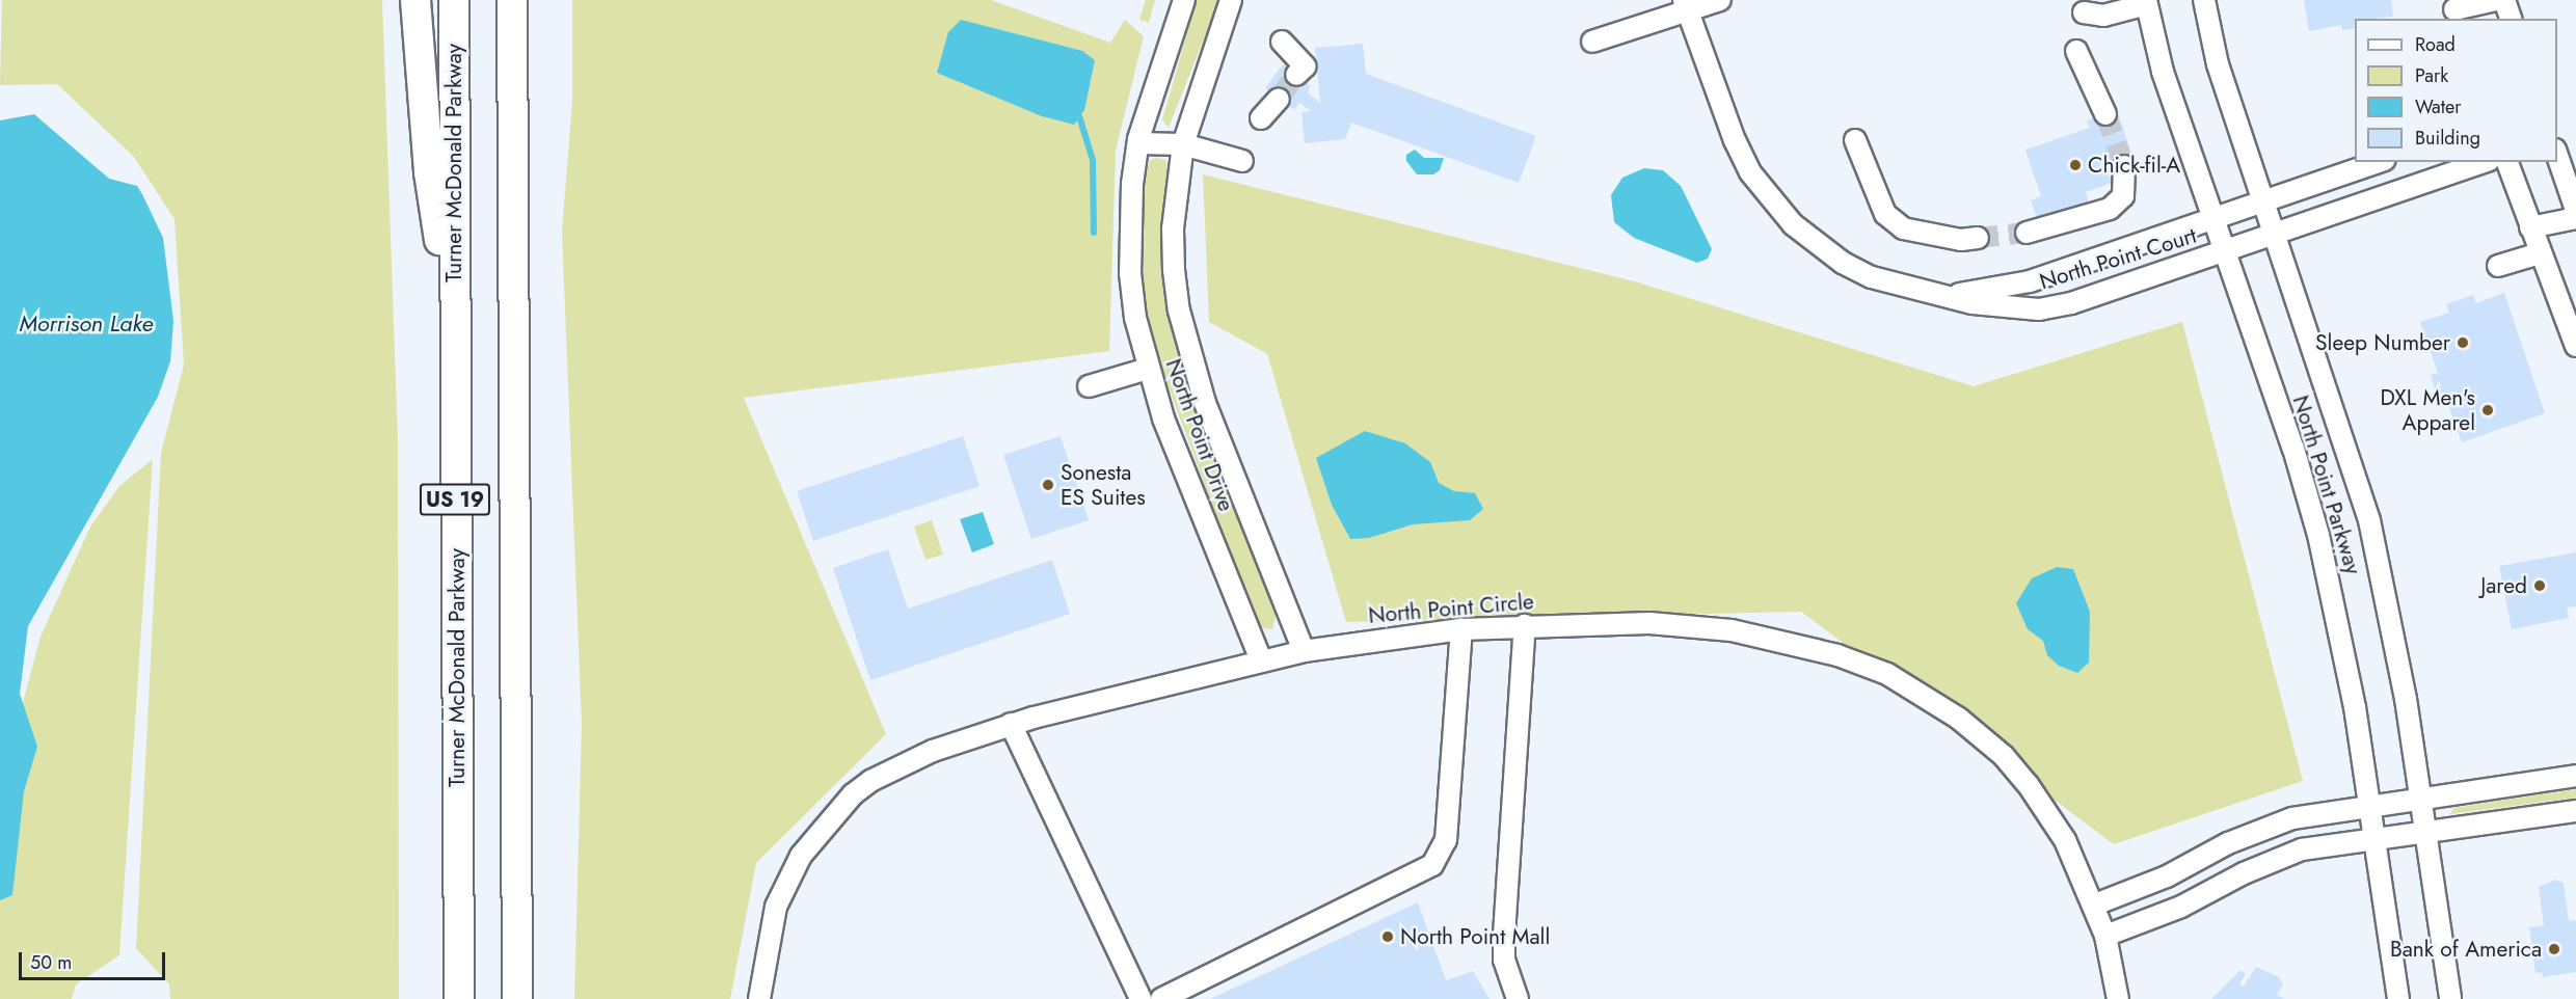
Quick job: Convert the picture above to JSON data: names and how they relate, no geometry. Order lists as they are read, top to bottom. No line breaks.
{"streets":{"highway":["Turner McDonald Parkway","US 19"],"street":["North Point Court","North Point Drive","North Point Parkway","North Point Circle"]},"crossings":[["North Point Court","North Point Parkway"],["North Point Drive","North Point Circle"]],"water":["Morrison Lake"],"places":["Chick-fil-A","Sleep Number","DXL Men's Apparel","Sonesta ES Suites","Jared","North Point Mall","Bank of America"],"legend":["Road","Park","Water","Building"],"scale_bar":"50 m"}
